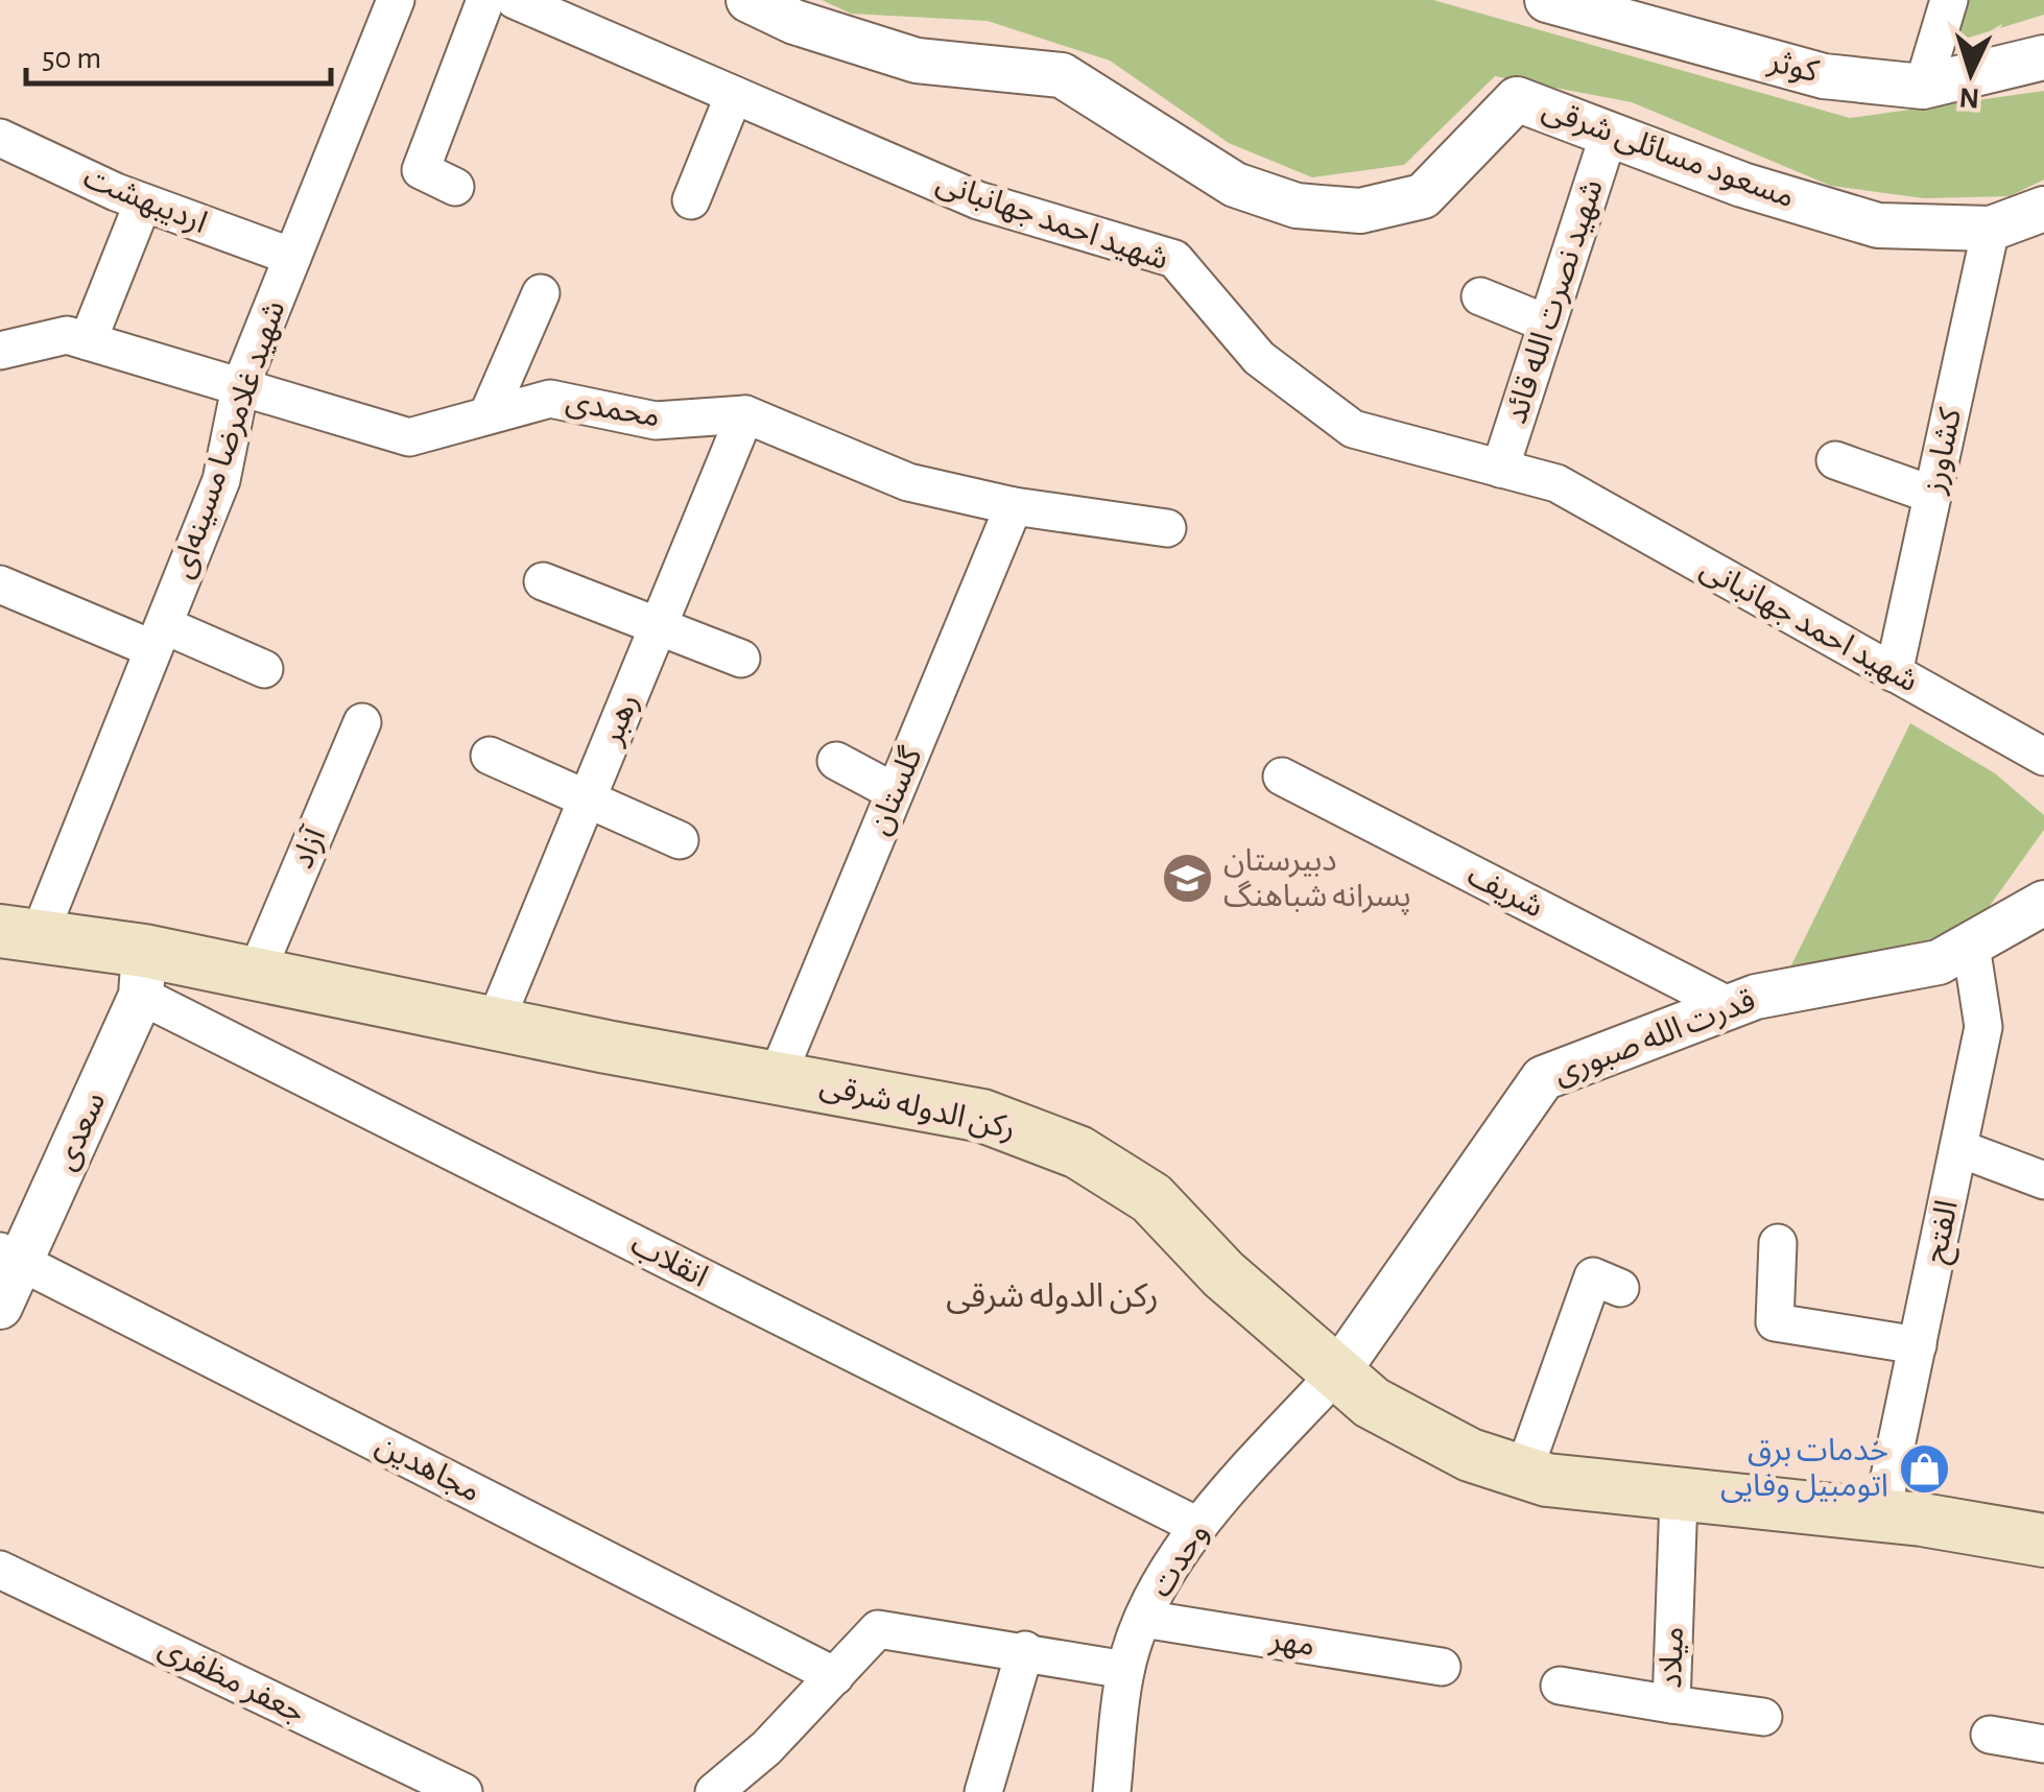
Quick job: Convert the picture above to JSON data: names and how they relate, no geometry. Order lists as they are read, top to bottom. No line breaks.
{"streets":{"main road":["رکن الدوله شرقی"],"street":["کوثر","مسعود مسائلی شرقی","اردیبهشت","شهید احمد جهانبانی","شهید نصرت الله قائد","محمدی","شهید غلامرضا مسینه‌ای","کشاورز","رهبر","گلستان","آزاد","شریف","قدرت الله صبوری","سعدی","الفتح","انقلاب","مجاهدین","وحدت","مهر","میلاد","جعفر مظفری"]},"crossings":[["مسعود مسائلی شرقی","شهید نصرت الله قائد"],["مسعود مسائلی شرقی","کشاورز"],["اردیبهشت","شهید غلامرضا مسینه‌ای"],["شهید احمد جهانبانی","شهید نصرت الله قائد"],["شهید احمد جهانبانی","کشاورز"],["محمدی","شهید غلامرضا مسینه‌ای"],["محمدی","رهبر"],["محمدی","گلستان"],["شهید غلامرضا مسینه‌ای","رکن الدوله شرقی"],["رهبر","رکن الدوله شرقی"],["گلستان","رکن الدوله شرقی"],["آزاد","رکن الدوله شرقی"],["شریف","قدرت الله صبوری"],["قدرت الله صبوری","رکن الدوله شرقی"],["قدرت الله صبوری","الفتح"],["قدرت الله صبوری","وحدت"],["رکن الدوله شرقی","سعدی"],["رکن الدوله شرقی","الفتح"],["رکن الدوله شرقی","انقلاب"],["رکن الدوله شرقی","وحدت"],["رکن الدوله شرقی","میلاد"],["سعدی","انقلاب"],["سعدی","مجاهدین"],["انقلاب","وحدت"],["وحدت","مهر"]],"districts":["رکن الدوله شرقی"],"places":{"school or university":["دبیرستان پسرانه شباهنگ"],"shop":["خدمات برق اتومبیل وفایی"]},"scale_bar":"50 m","north":"bottom"}
